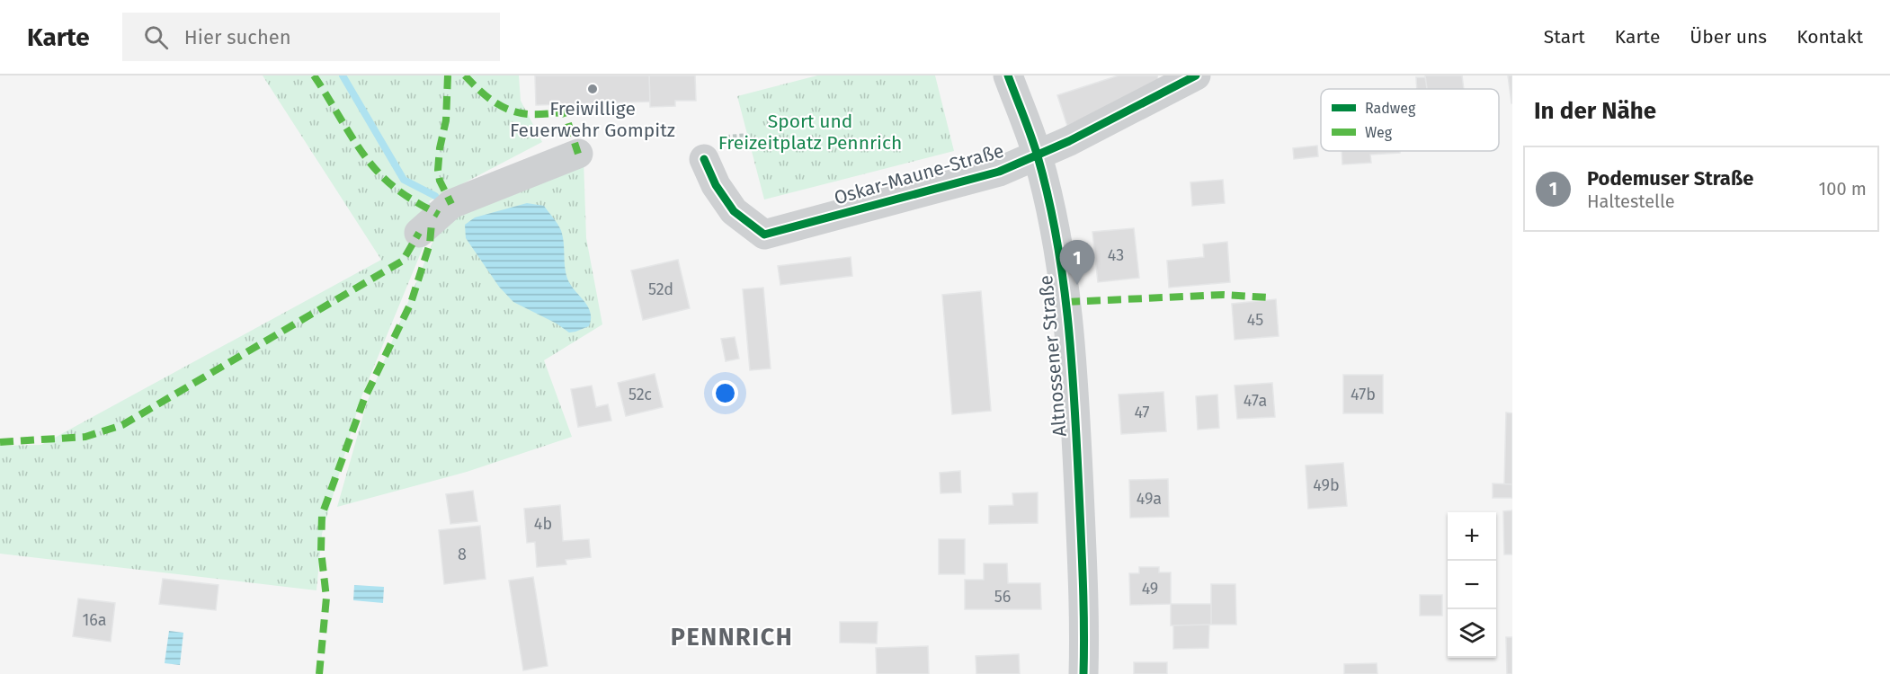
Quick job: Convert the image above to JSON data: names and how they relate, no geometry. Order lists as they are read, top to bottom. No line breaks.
{"streets":{"street":["Oskar-Maune-Straße","Altnossener Straße"]},"crossings":[["Oskar-Maune-Straße","Altnossener Straße"]],"districts":["PENNRICH"],"parks":["Sport und Freizeitplatz Pennrich"],"places":["Freiwillige Feuerwehr Gompitz"],"house_numbers":["43","52d","45","52c","47b","47a","47","49b","49a","4b","8","49","56","16a"],"legend":["Radweg","Weg"],"page":{"header":"Karte","search":"Hier suchen","nav":["Start","Karte","Über uns","Kontakt"],"heading":"In der Nähe","list":[{"mark":"1","name":"Podemuser Straße","note":"Haltestelle","value":"100 m"}],"pins":"1","map_buttons":["+","−"]}}
